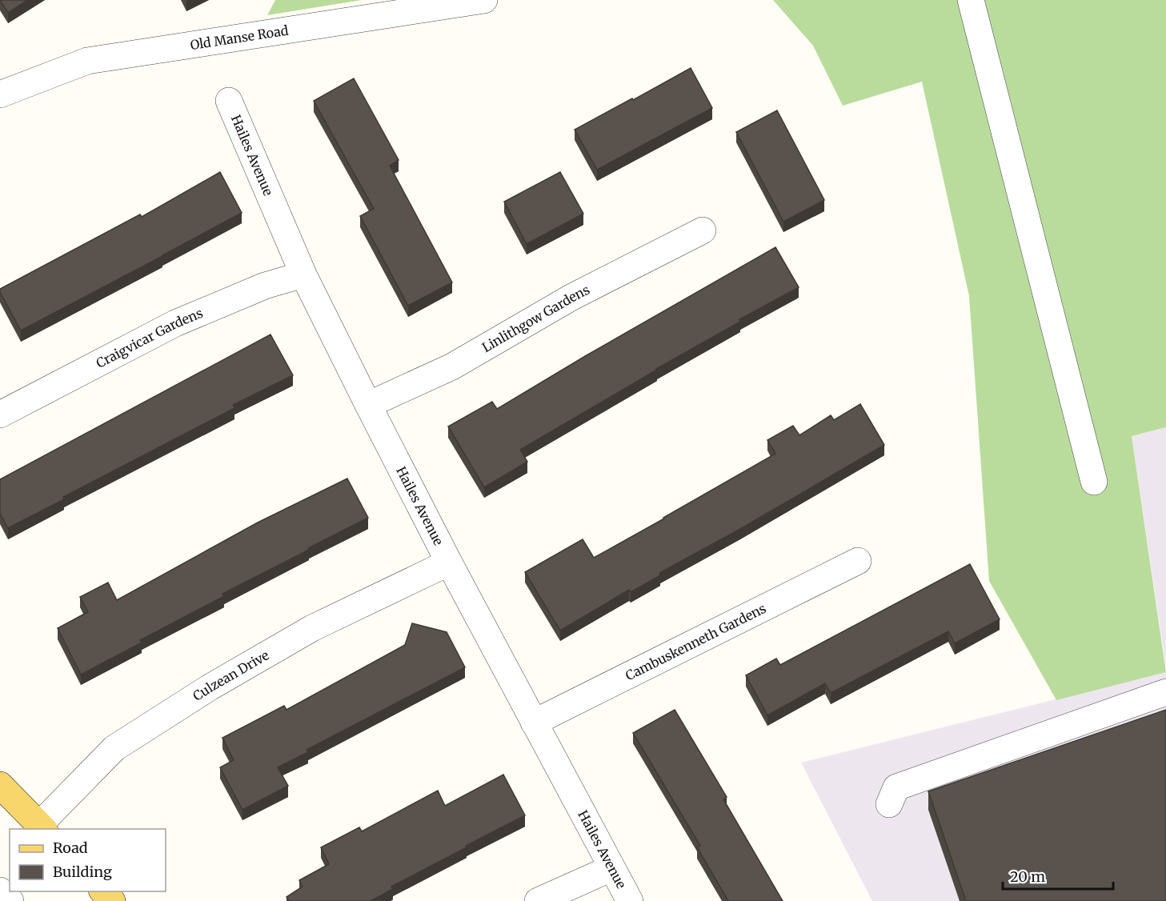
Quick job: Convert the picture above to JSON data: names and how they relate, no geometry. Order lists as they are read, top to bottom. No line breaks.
{"streets":{"street":["Old Manse Road","Hailes Avenue","Linlithgow Gardens","Craigvicar Gardens","Cambuskenneth Gardens","Culzean Drive"]},"crossings":[["Hailes Avenue","Linlithgow Gardens"],["Hailes Avenue","Craigvicar Gardens"],["Hailes Avenue","Cambuskenneth Gardens"],["Hailes Avenue","Culzean Drive"]],"legend":["Road","Building"],"scale_bar":"20 m"}
